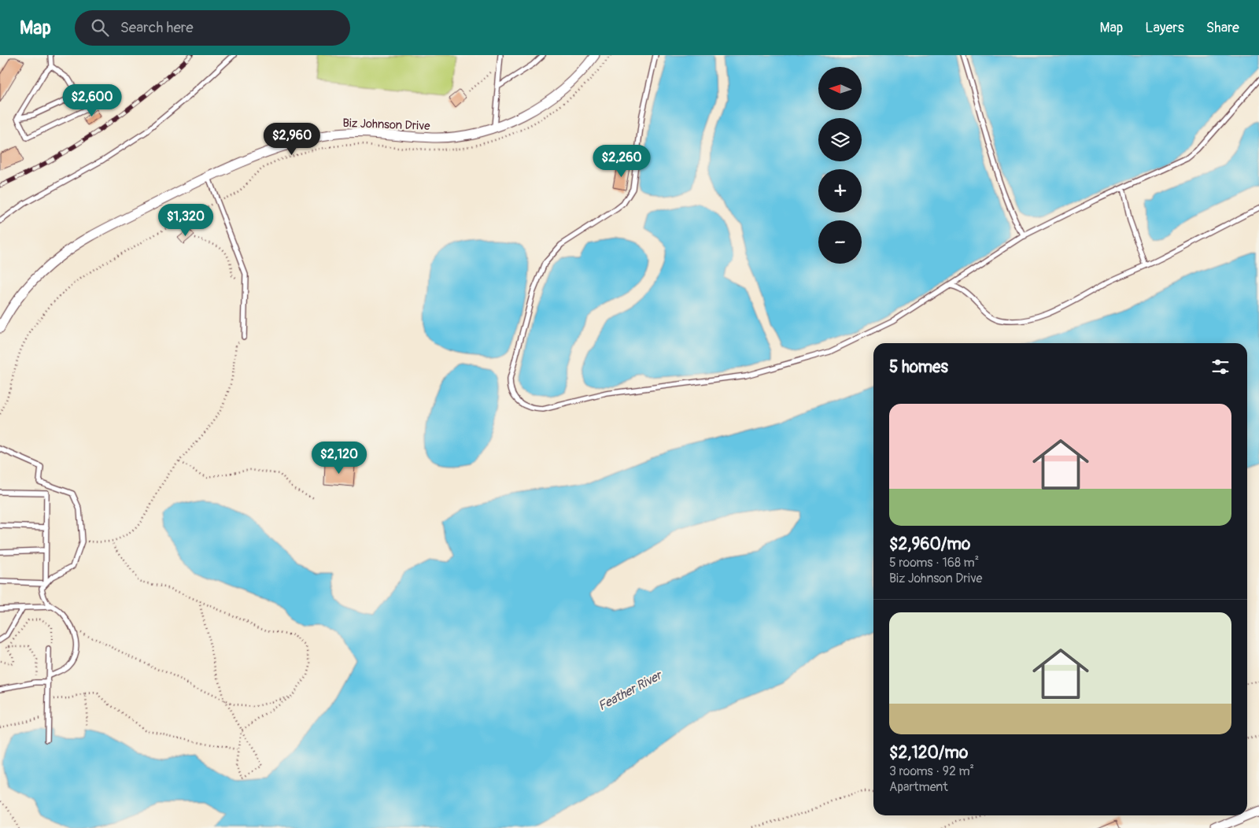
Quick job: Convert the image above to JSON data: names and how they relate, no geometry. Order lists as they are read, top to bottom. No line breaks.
{"streets":{"street":["Biz Johnson Drive"]},"water":["Feather River"],"north":"left","page":{"header":"Map","search":"Search here","nav":["Map","Layers","Share"],"map_buttons":["+","−"],"price":["$2,600","$2,960","$2,260","$1,320","$2,120"],"heading":"5 homes","list":[{"name":"$2,960/mo","note":"5 rooms · 168 m² · Biz Johnson Drive"},{"name":"$2,120/mo","note":"3 rooms · 92 m² · Apartment"}]}}
